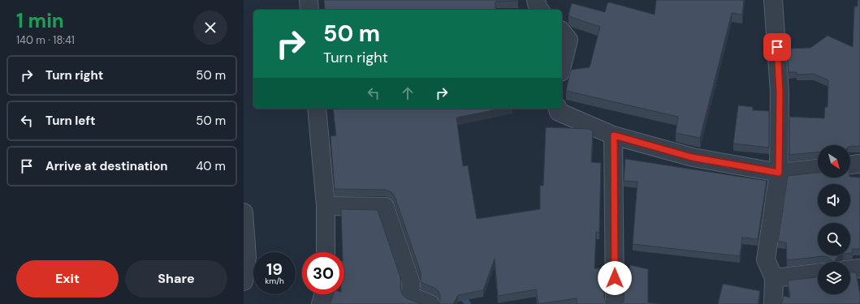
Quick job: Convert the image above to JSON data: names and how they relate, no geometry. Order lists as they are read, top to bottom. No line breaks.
{"north":"bottom right","page":{"heading":["1 min","140 m · 18:41"],"turn":["50 m","Turn right"],"list":[{"name":"Turn right","value":"50 m"},{"name":"Turn left","value":"50 m"},{"name":"Arrive at destination","value":"40 m"}],"speed":"19 km/h","limit":"30","buttons":["Exit","Share"]}}
